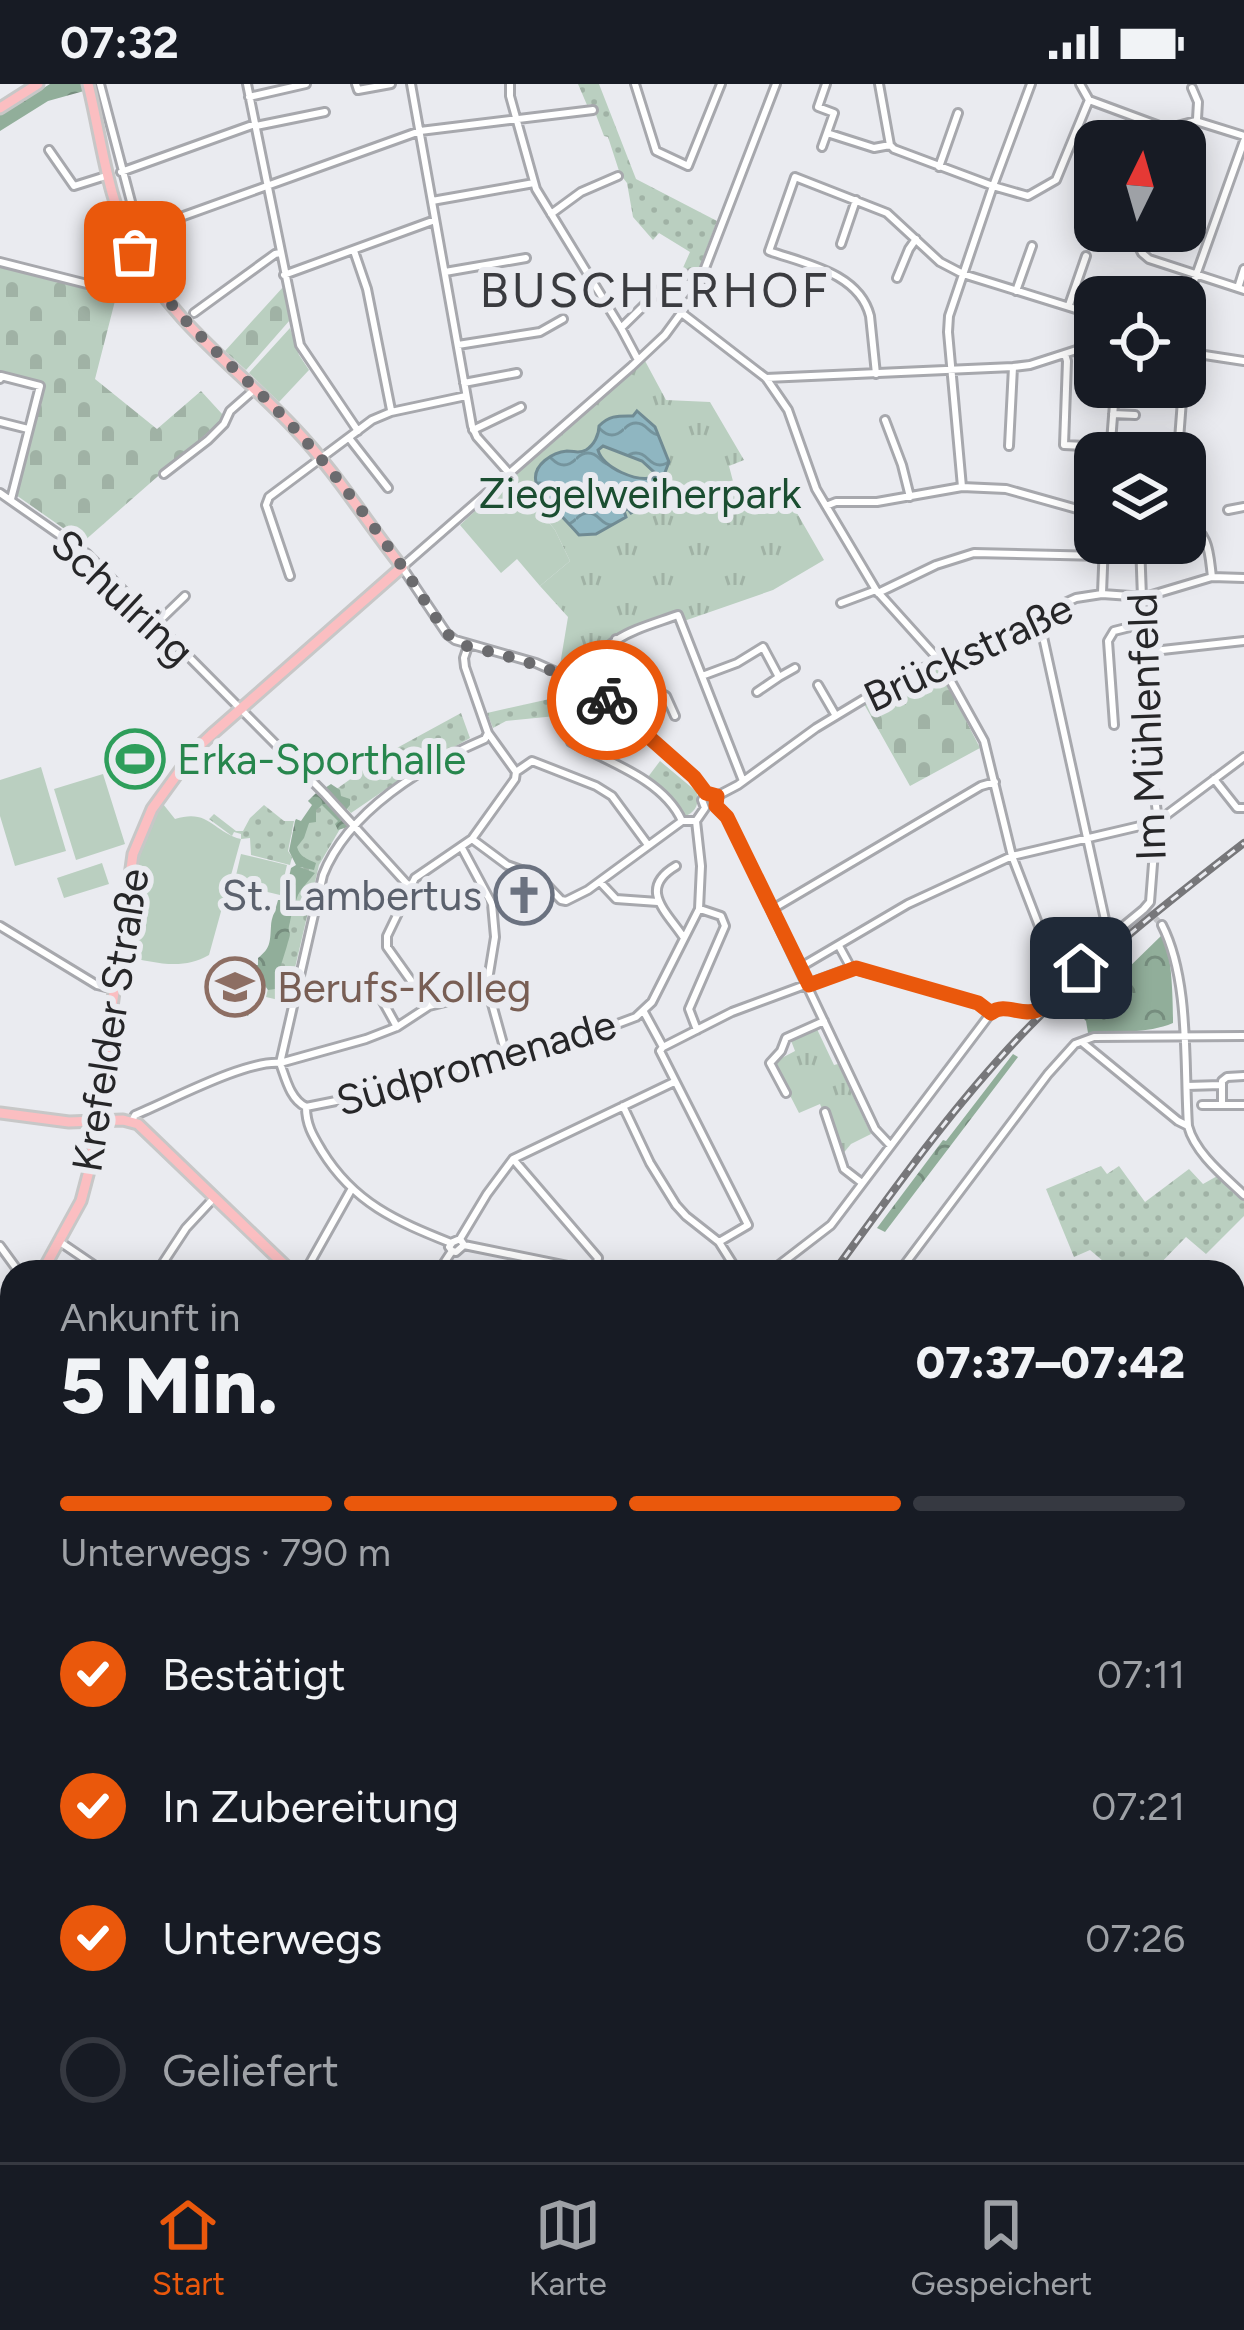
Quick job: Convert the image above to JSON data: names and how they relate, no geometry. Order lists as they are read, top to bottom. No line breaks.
{"streets":{"main road":["Krefelder Straße"],"street":["Schulring","Brückstraße","Im Mühlenfeld","Südpromenade"]},"crossings":[["Schulring","Krefelder Straße"],["Brückstraße","Im Mühlenfeld"]],"districts":["BUSCHERHOF"],"parks":["Ziegelweiherpark"],"places":{"sports":["Erka-Sporthalle"],"church":["St. Lambertus"],"school or university":["Berufs-Kolleg"]},"north":"top","page":{"status":"07:32","heading":["5 Min.","Ankunft in","07:37–07:42"],"bar":"Unterwegs · 790 m","list":[["Bestätigt","07:11"],["In Zubereitung","07:21"],["Unterwegs","07:26"],"Geliefert"],"tabs":["Start","Karte","Gespeichert"]}}
